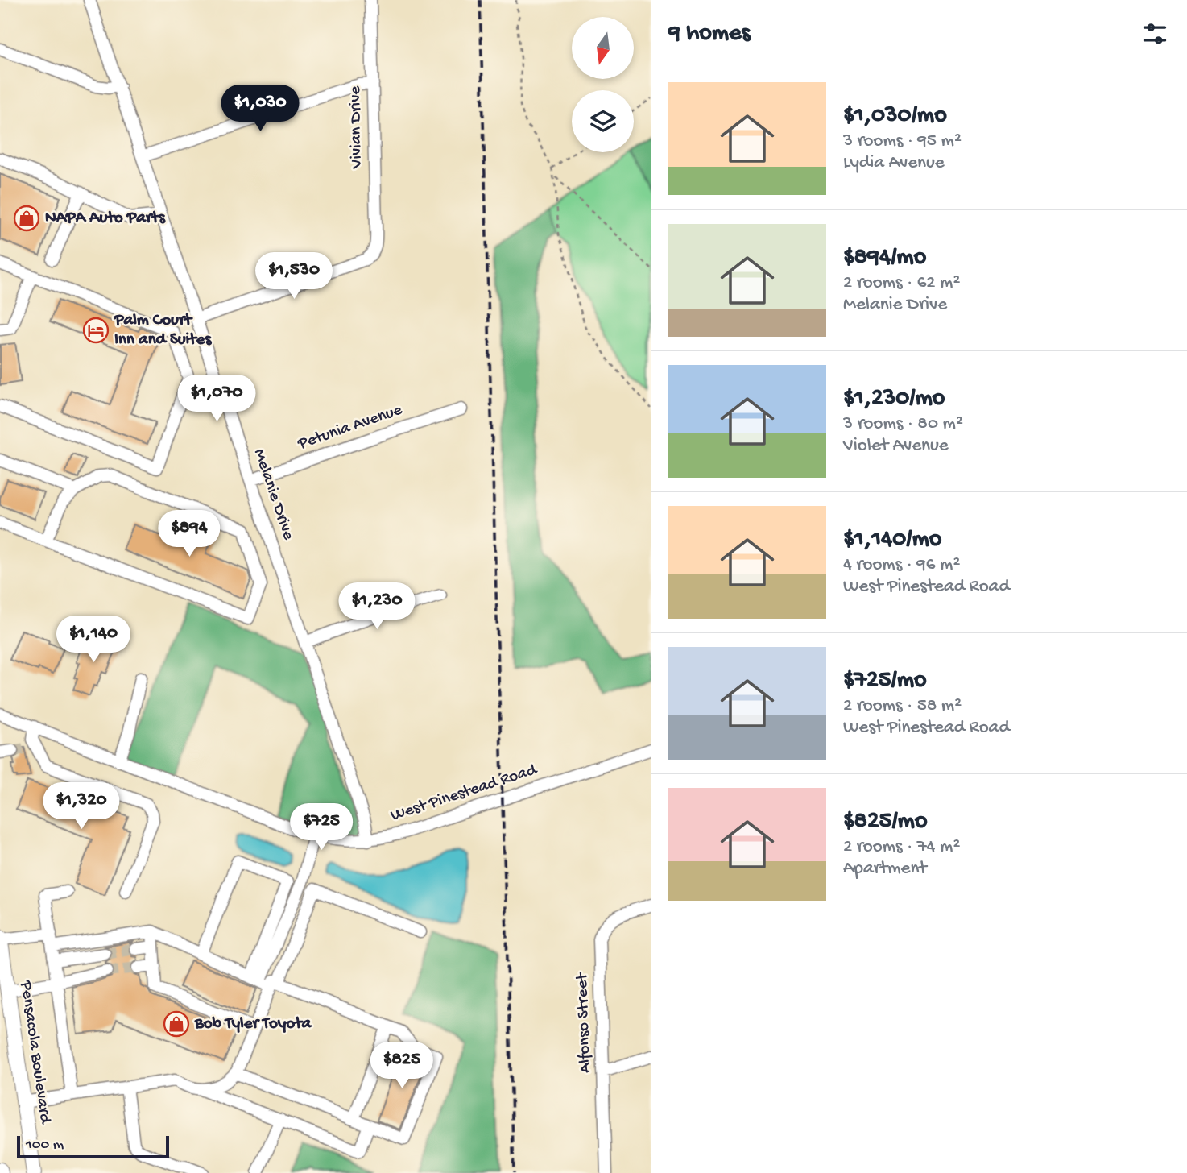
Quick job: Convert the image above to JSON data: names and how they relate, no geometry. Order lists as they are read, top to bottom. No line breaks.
{"streets":{"main road":["Pensacola Boulevard"],"street":["Vivian Drive","Petunia Avenue","Melanie Drive","West Pinestead Road","Alfonso Street"]},"crossings":[["Vivian Drive","Melanie Drive"],["Petunia Avenue","Melanie Drive"],["Melanie Drive","West Pinestead Road"]],"places":{"shop":["NAPA Auto Parts","Bob Tyler Toyota"],"hotel":["Palm Court Inn and Suites"]},"scale_bar":"100 m","north":"bottom","page":{"heading":"9 homes","list":[{"name":"$1,030/mo","note":"3 rooms · 95 m² · Lydia Avenue"},{"name":"$894/mo","note":"2 rooms · 62 m² · Melanie Drive"},{"name":"$1,230/mo","note":"3 rooms · 80 m² · Violet Avenue"},{"name":"$1,140/mo","note":"4 rooms · 96 m² · West Pinestead Road"},{"name":"$725/mo","note":"2 rooms · 58 m² · West Pinestead Road"},{"name":"$825/mo","note":"2 rooms · 74 m² · Apartment"}],"price":["$1,030","$1,530","$1,070","$894","$1,230","$1,140","$1,320","$725","$825"],"scale":"100 m"}}
